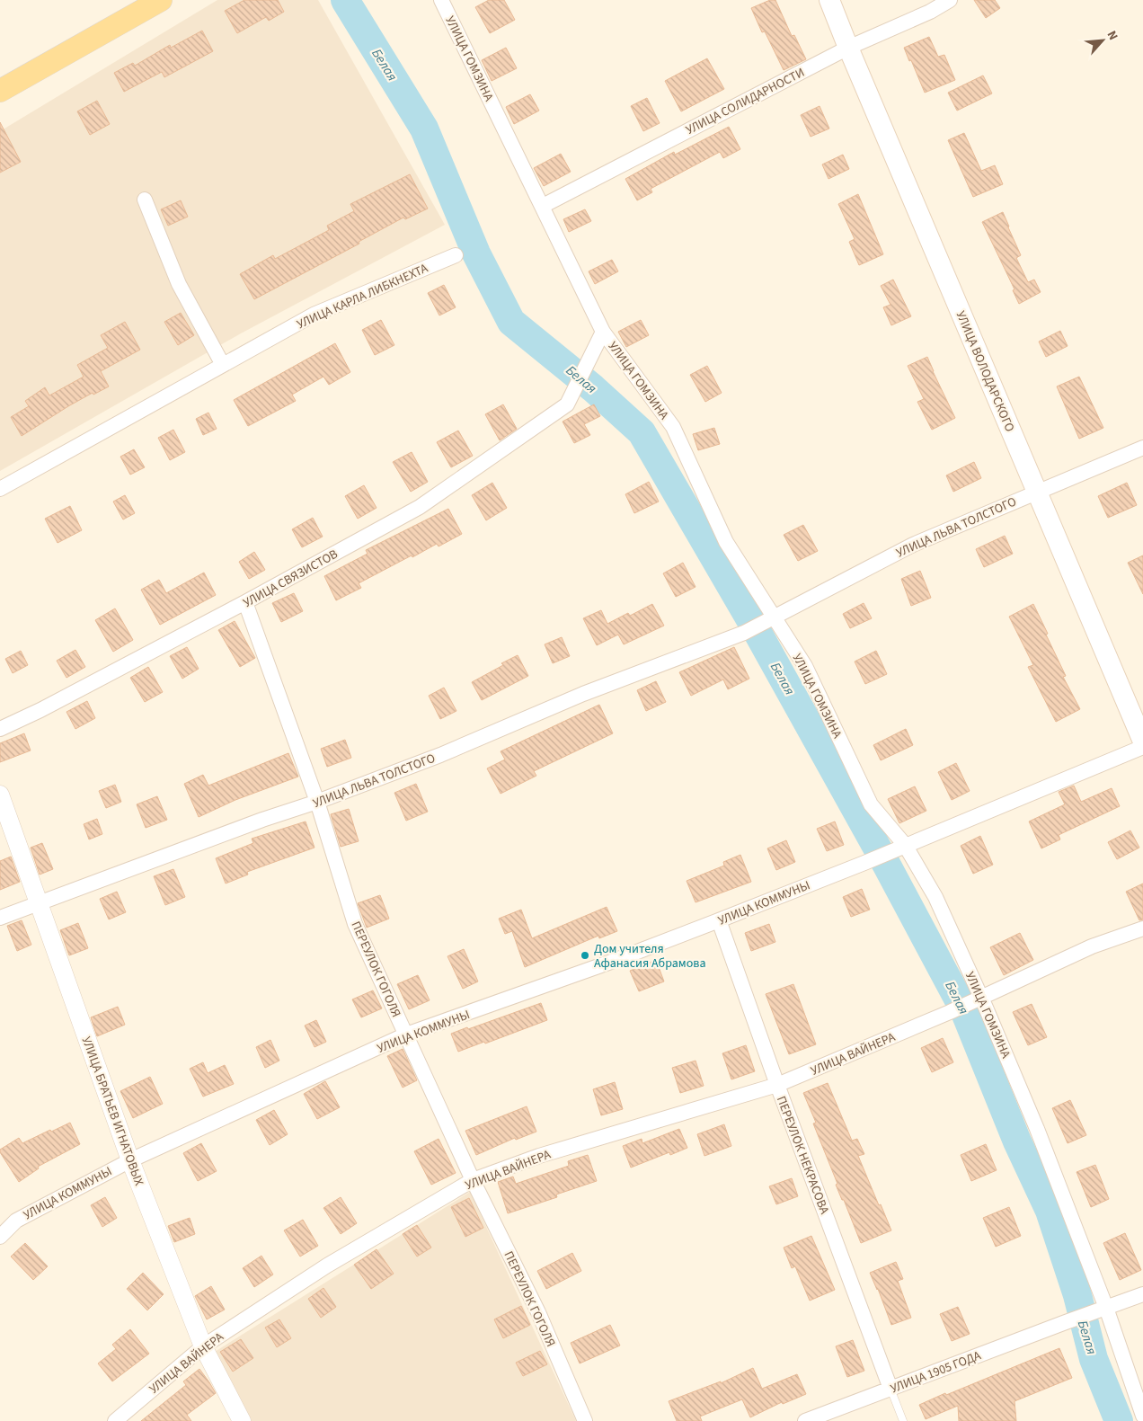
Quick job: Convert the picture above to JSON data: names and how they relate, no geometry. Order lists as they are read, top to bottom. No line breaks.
{"streets":{"main road":["УЛИЦА ВОЛОДАРСКОГО"],"street":["УЛИЦА ГОМЗИНА","УЛИЦА СОЛИДАРНОСТИ","УЛИЦА КАРЛА ЛИБКНЕХТА","УЛИЦА ЛЬВА ТОЛСТОГО","УЛИЦА СВЯЗИСТОВ","УЛИЦА КОММУНЫ","ПЕРЕУЛОК ГОГОЛЯ","УЛИЦА ВАЙНЕРА","УЛИЦА БРАТЬЕВ ИГНАТОВЫХ","ПЕРЕУЛОК НЕКРАСОВА","УЛИЦА 1905 ГОДА"]},"crossings":[["УЛИЦА ГОМЗИНА","УЛИЦА СОЛИДАРНОСТИ"],["УЛИЦА ГОМЗИНА","УЛИЦА ЛЬВА ТОЛСТОГО"],["УЛИЦА ГОМЗИНА","УЛИЦА СВЯЗИСТОВ"],["УЛИЦА ГОМЗИНА","УЛИЦА КОММУНЫ"],["УЛИЦА ГОМЗИНА","УЛИЦА ВАЙНЕРА"],["УЛИЦА ГОМЗИНА","УЛИЦА 1905 ГОДА"],["УЛИЦА СОЛИДАРНОСТИ","УЛИЦА ВОЛОДАРСКОГО"],["УЛИЦА ВОЛОДАРСКОГО","УЛИЦА ЛЬВА ТОЛСТОГО"],["УЛИЦА ЛЬВА ТОЛСТОГО","ПЕРЕУЛОК ГОГОЛЯ"],["УЛИЦА ЛЬВА ТОЛСТОГО","УЛИЦА БРАТЬЕВ ИГНАТОВЫХ"],["УЛИЦА СВЯЗИСТОВ","ПЕРЕУЛОК ГОГОЛЯ"],["УЛИЦА КОММУНЫ","ПЕРЕУЛОК ГОГОЛЯ"],["УЛИЦА КОММУНЫ","УЛИЦА БРАТЬЕВ ИГНАТОВЫХ"],["УЛИЦА КОММУНЫ","ПЕРЕУЛОК НЕКРАСОВА"],["ПЕРЕУЛОК ГОГОЛЯ","УЛИЦА ВАЙНЕРА"],["УЛИЦА ВАЙНЕРА","УЛИЦА БРАТЬЕВ ИГНАТОВЫХ"],["УЛИЦА ВАЙНЕРА","ПЕРЕУЛОК НЕКРАСОВА"],["ПЕРЕУЛОК НЕКРАСОВА","УЛИЦА 1905 ГОДА"]],"water":["Белая"],"places":["Дом учителя Афанасия Абрамова"],"north":"top right"}
